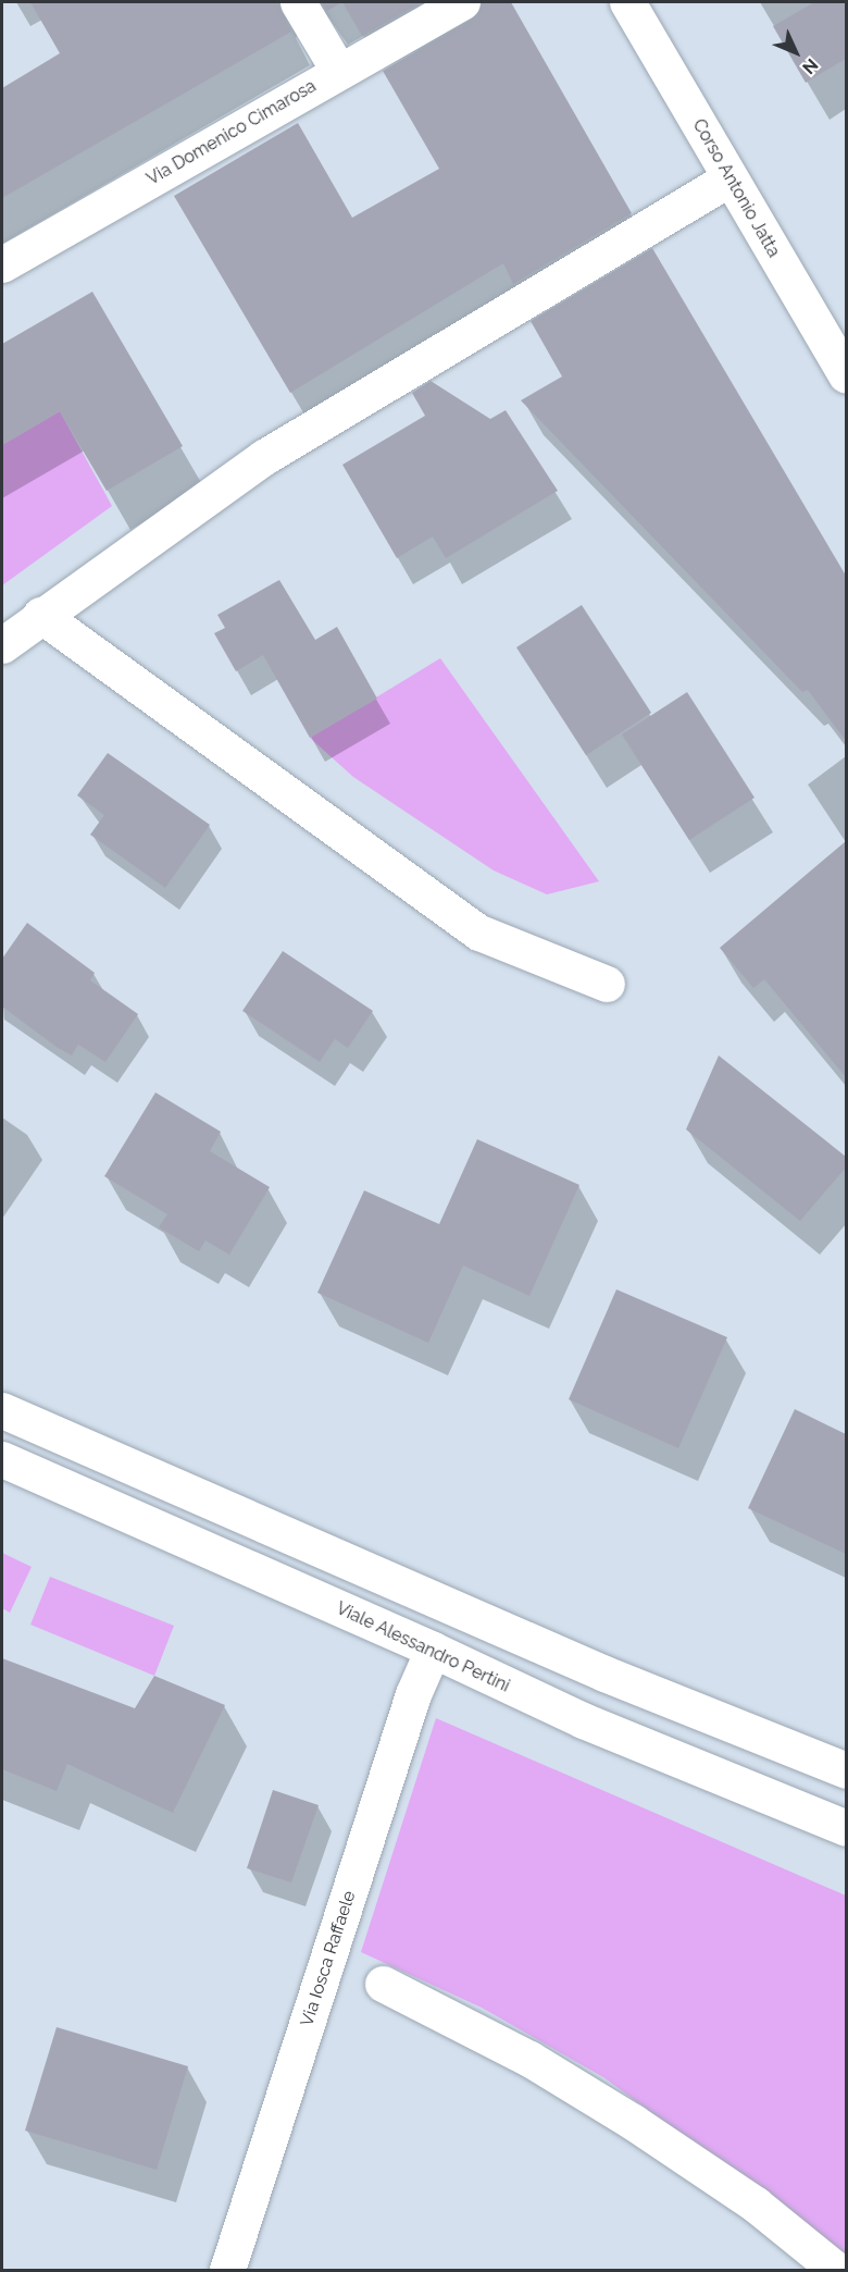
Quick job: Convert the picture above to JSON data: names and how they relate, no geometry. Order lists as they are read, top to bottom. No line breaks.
{"streets":{"street":["Via Domenico Cimarosa","Corso Antonio Jatta","Viale Alessandro Pertini","Via Iosca Raffaele"]},"crossings":[["Viale Alessandro Pertini","Via Iosca Raffaele"]],"north":"bottom right"}
